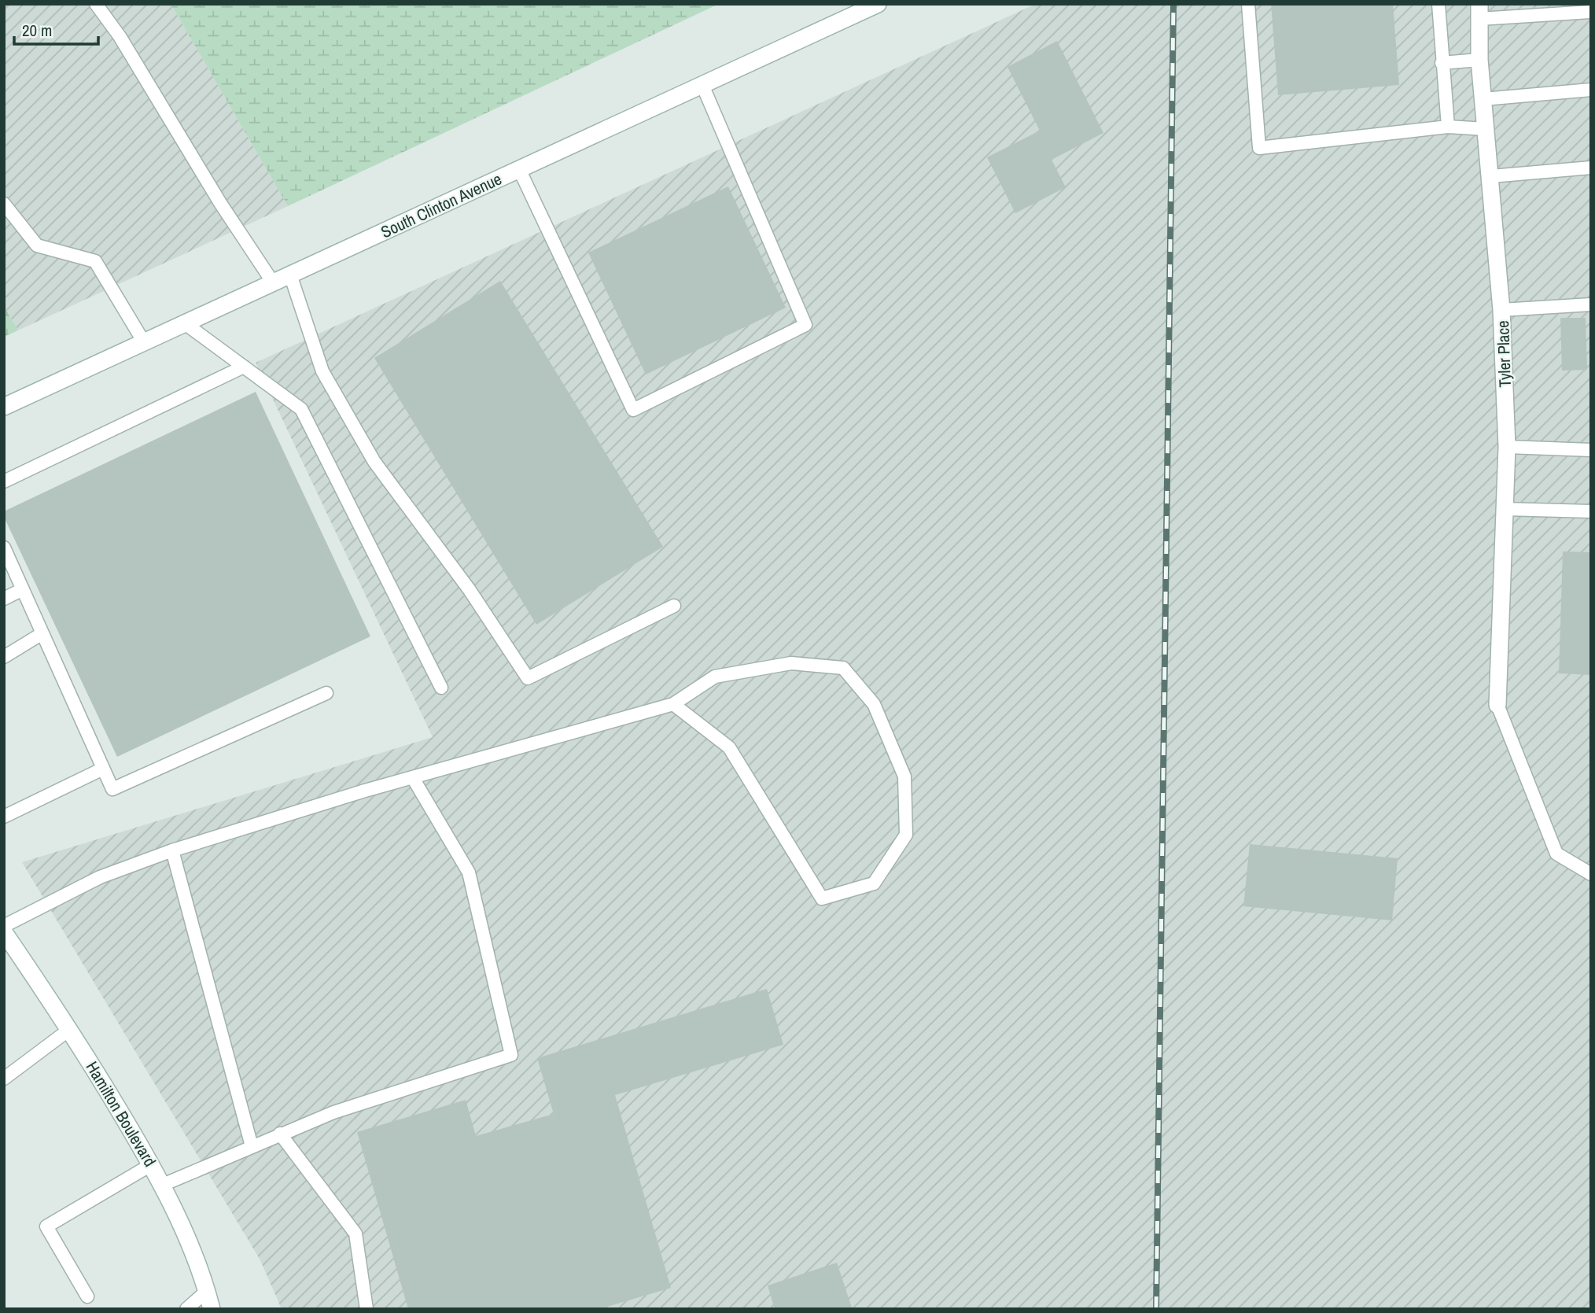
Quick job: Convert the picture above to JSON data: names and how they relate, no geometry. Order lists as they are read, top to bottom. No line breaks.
{"streets":{"street":["South Clinton Avenue","Tyler Place","Hamilton Boulevard"]},"scale_bar":"20 m"}
